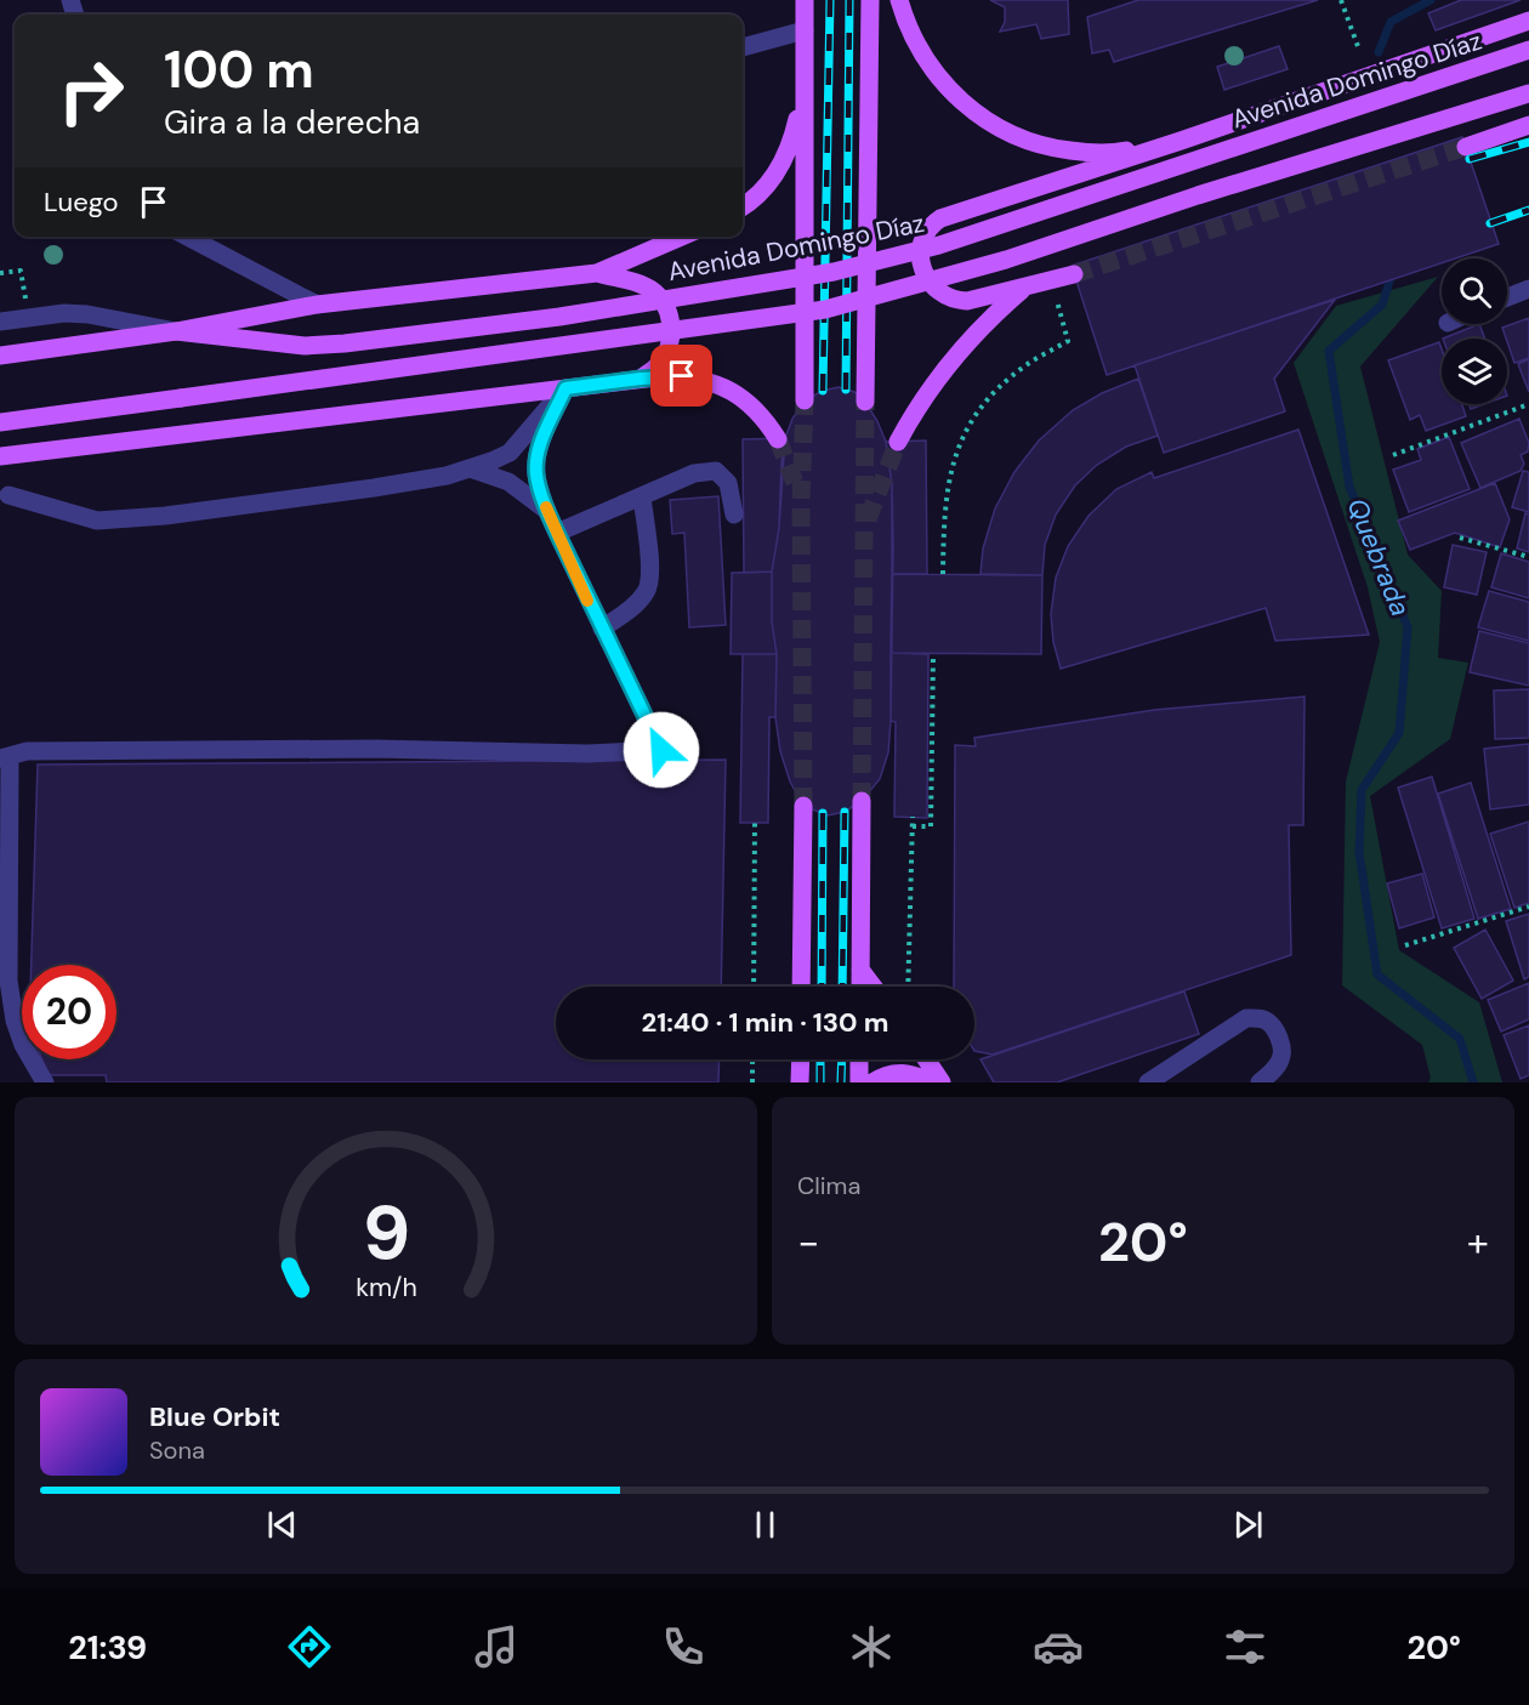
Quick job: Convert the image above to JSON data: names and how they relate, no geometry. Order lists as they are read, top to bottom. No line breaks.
{"streets":{"main road":["Avenida Domingo Díaz"]},"water":["Quebrada"],"page":{"turn":["100 m","Gira a la derecha"],"then":"Luego","limit":"20","trip":"21:40 · 1 min · 130 m","tile":"Clima","heat":["−","20°","+"],"song":["Blue Orbit","Sona"],"tabs":["21:39","20°"],"gauge":["9","km/h"]}}
